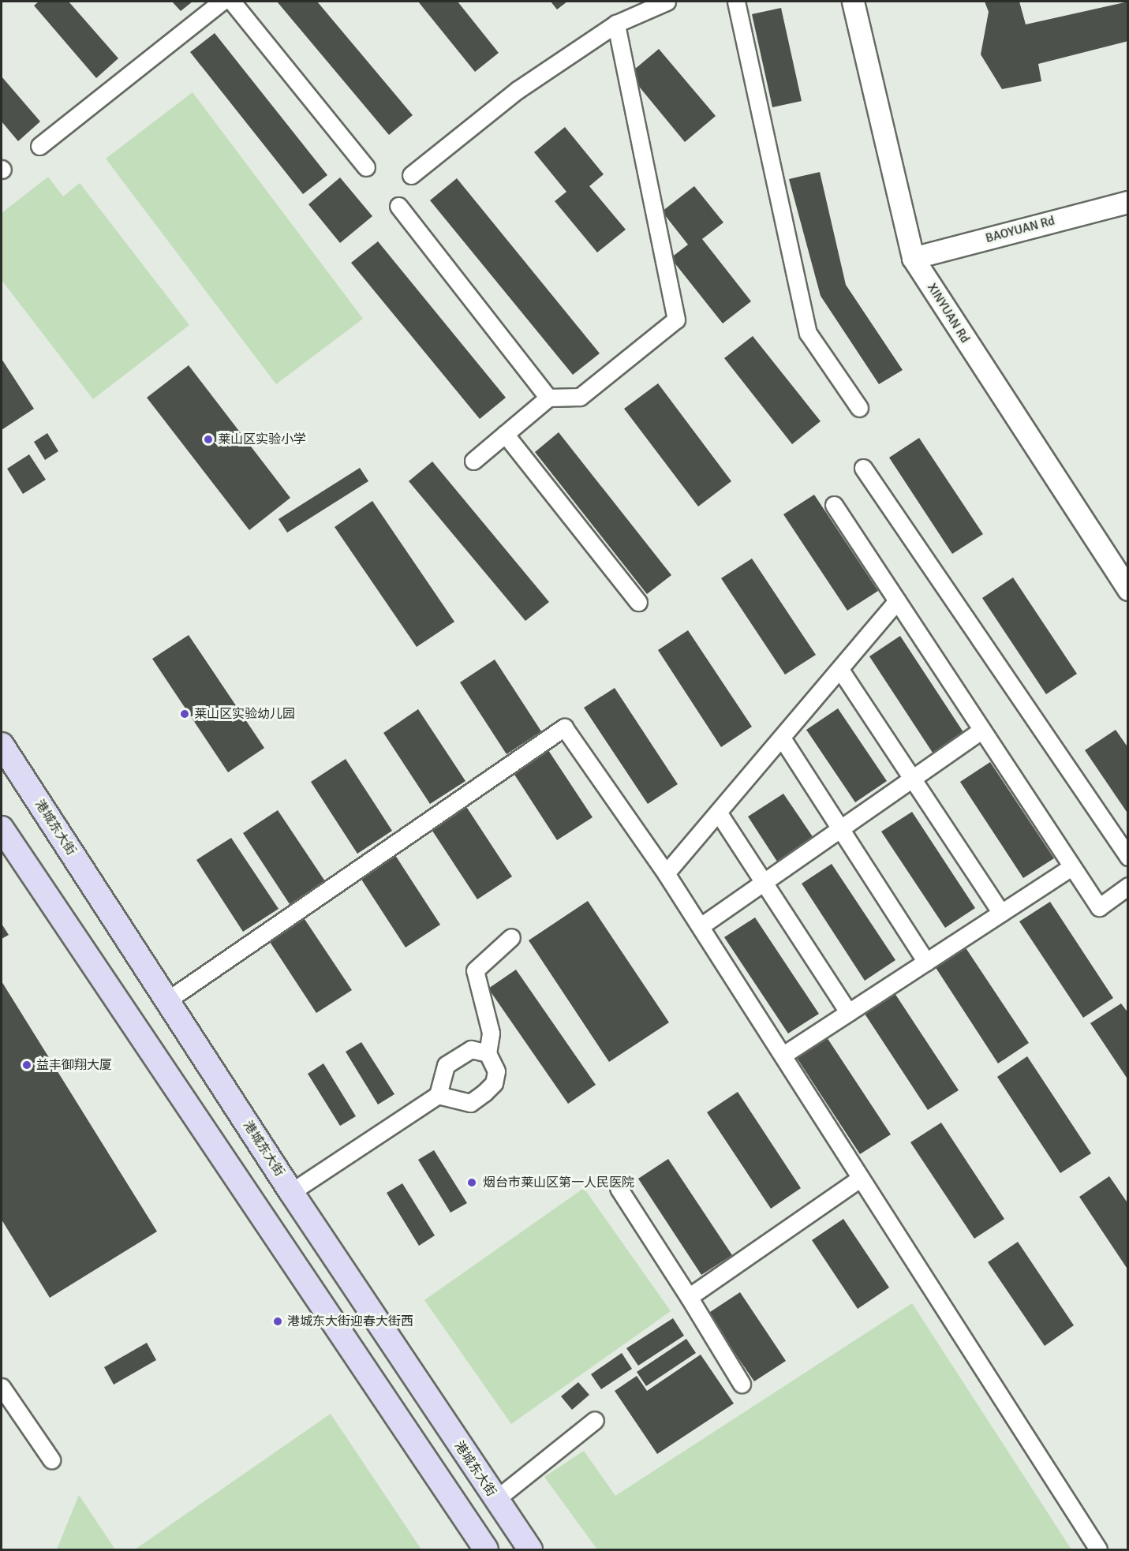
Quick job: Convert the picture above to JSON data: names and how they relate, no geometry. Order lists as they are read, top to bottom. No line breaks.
{"streets":{"main road":["港城东大街"],"street":["BAOYUAN Rd","XINYUAN Rd"]},"crossings":[["BAOYUAN Rd","XINYUAN Rd"]],"places":["莱山区实验小学","莱山区实验幼儿园","益丰御翔大厦","烟台市莱山区第一人民医院","港城东大街迎春大街西"]}
